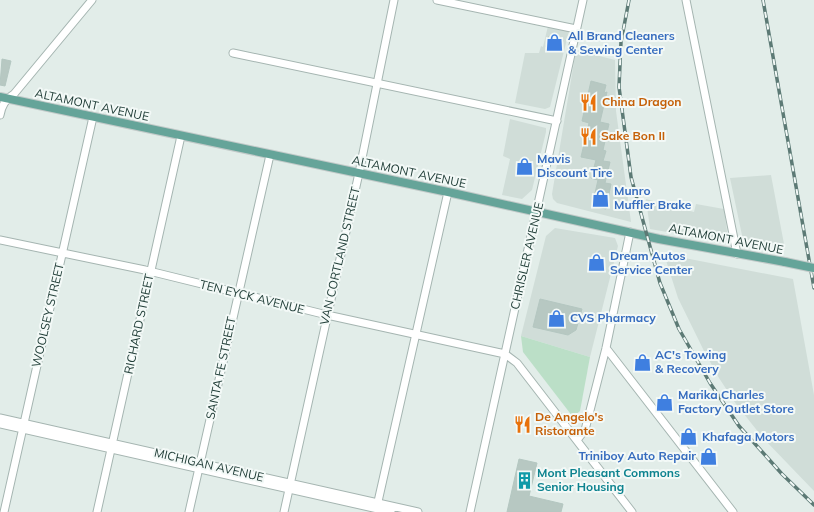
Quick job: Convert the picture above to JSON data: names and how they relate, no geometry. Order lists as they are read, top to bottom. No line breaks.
{"streets":{"main road":["ALTAMONT AVENUE"],"street":["VAN CORTLAND STREET","CHRISLER AVENUE","TEN EYCK AVENUE","WOOLSEY STREET","RICHARD STREET","SANTA FE STREET","MICHIGAN AVENUE"]},"crossings":[["ALTAMONT AVENUE","VAN CORTLAND STREET"],["ALTAMONT AVENUE","CHRISLER AVENUE"],["ALTAMONT AVENUE","WOOLSEY STREET"],["ALTAMONT AVENUE","RICHARD STREET"],["ALTAMONT AVENUE","SANTA FE STREET"],["VAN CORTLAND STREET","TEN EYCK AVENUE"],["VAN CORTLAND STREET","MICHIGAN AVENUE"],["CHRISLER AVENUE","TEN EYCK AVENUE"],["TEN EYCK AVENUE","WOOLSEY STREET"],["TEN EYCK AVENUE","RICHARD STREET"],["TEN EYCK AVENUE","SANTA FE STREET"],["WOOLSEY STREET","MICHIGAN AVENUE"],["RICHARD STREET","MICHIGAN AVENUE"],["SANTA FE STREET","MICHIGAN AVENUE"]],"places":{"shop":["All Brand Cleaners & Sewing Center","Mavis Discount Tire","Munro Muffler Brake","Dream Autos Service Center","CVS Pharmacy","AC's Towing & Recovery","Marika Charles Factory Outlet Store","Khafaga Motors","Triniboy Auto Repair"],"restaurant":["China Dragon","Sake Bon II","De Angelo's Ristorante"],"building":["Mont Pleasant Commons Senior Housing"]}}
